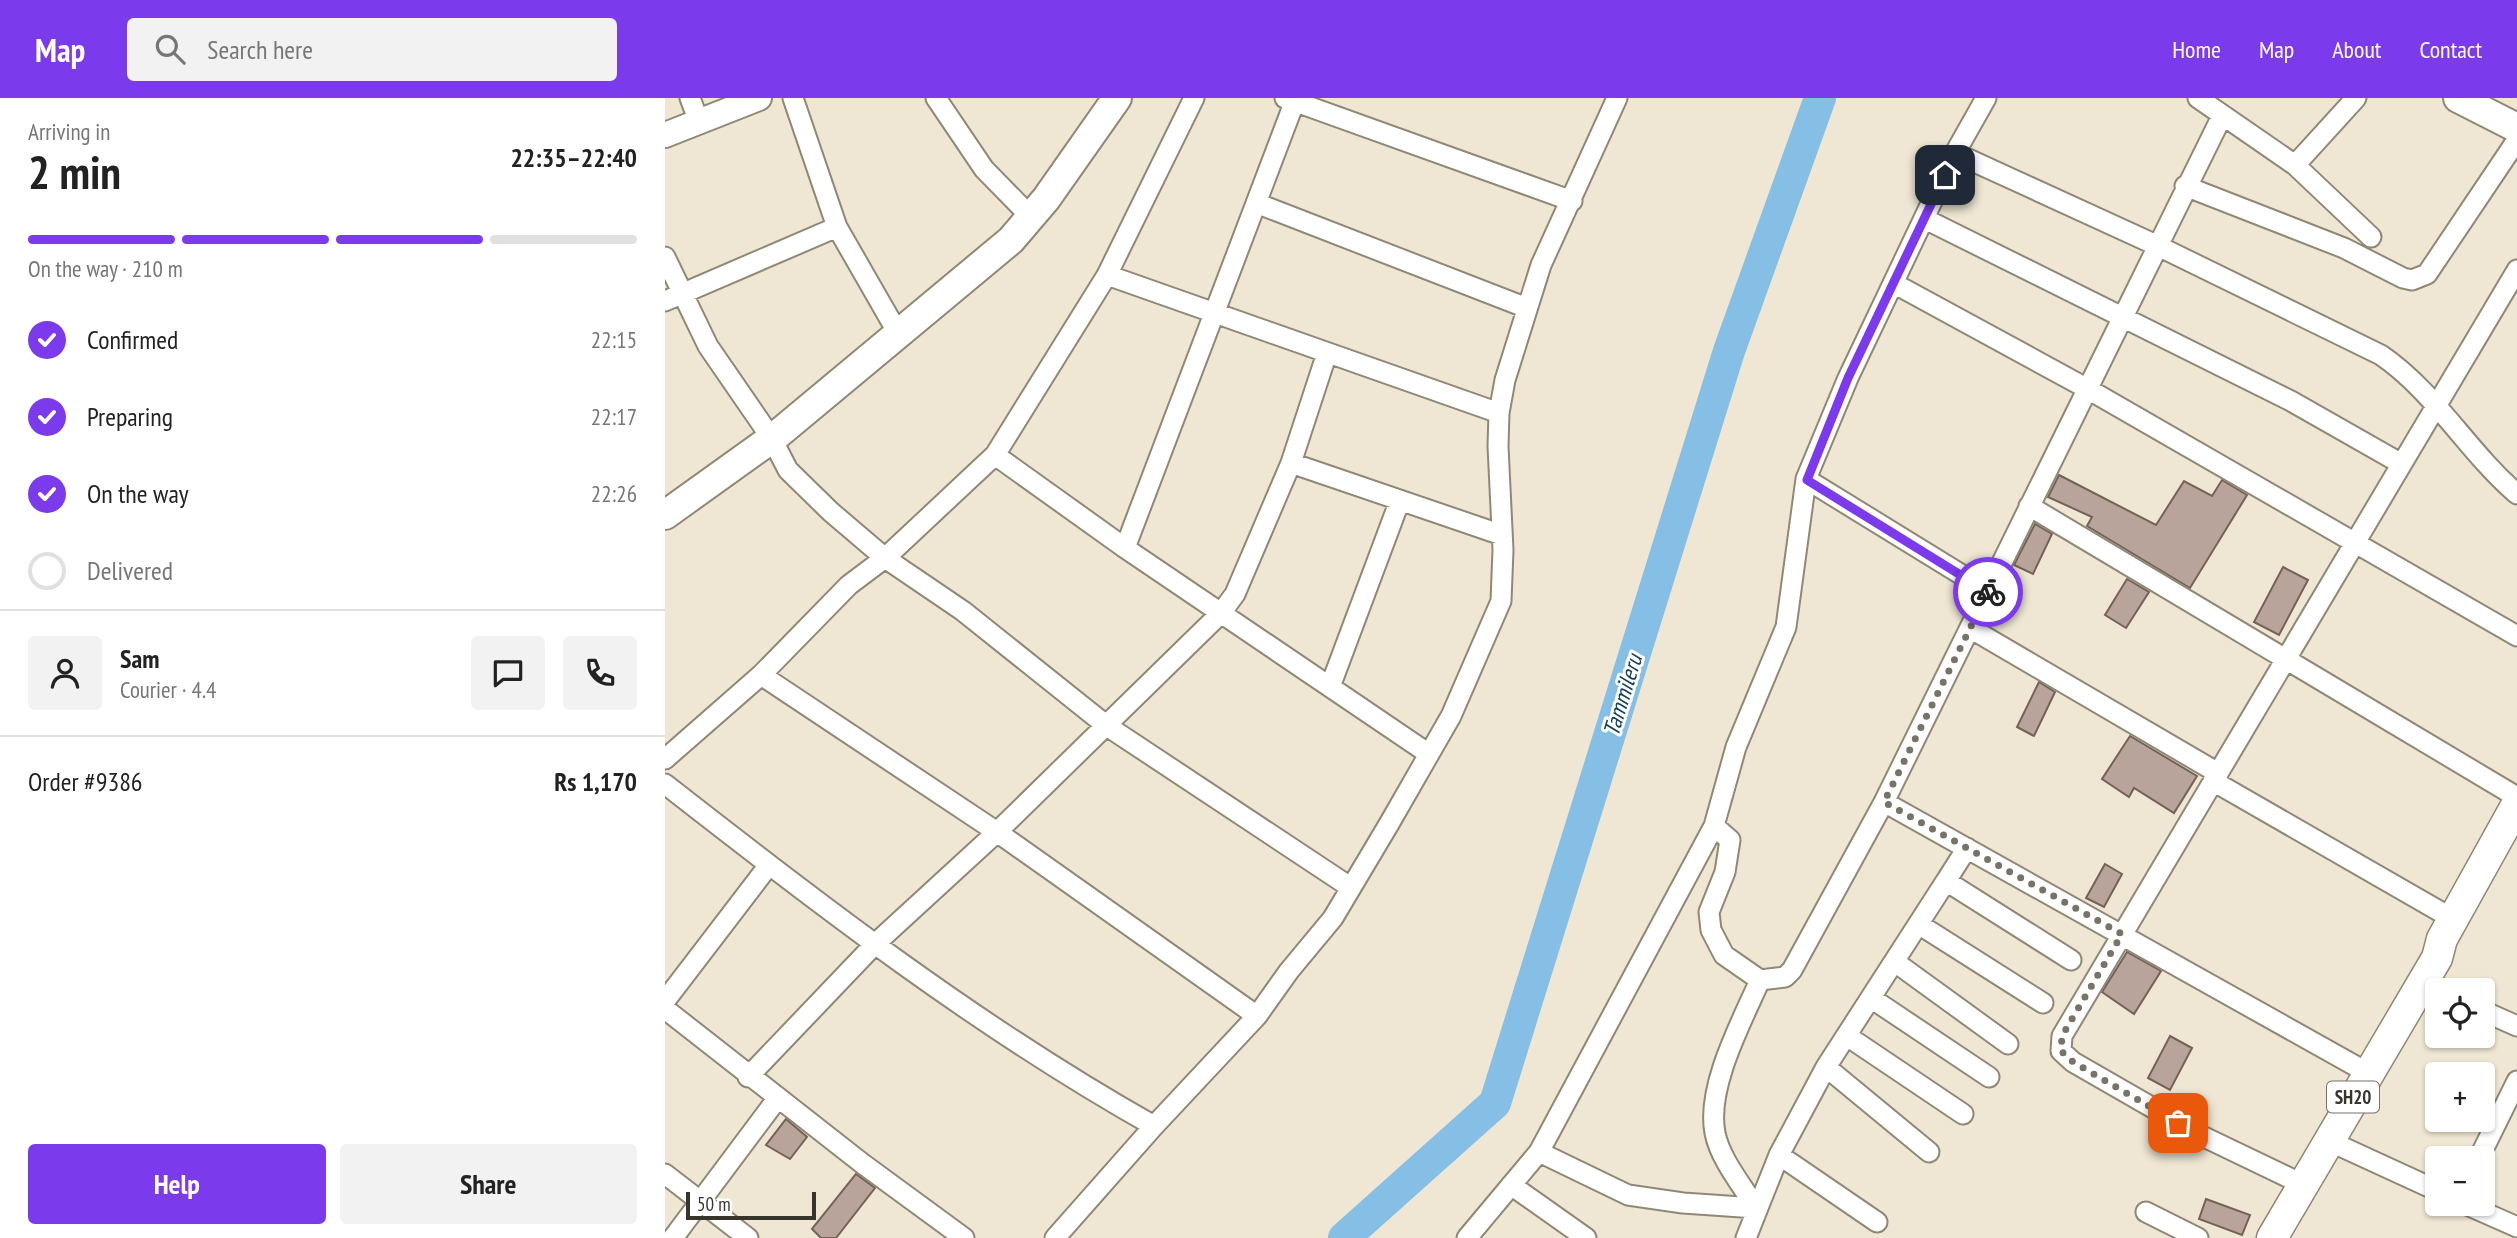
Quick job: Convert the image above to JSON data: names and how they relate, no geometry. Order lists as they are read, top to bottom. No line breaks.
{"streets":{"main road":["SH20"]},"water":["Tammileru"],"scale_bar":"50 m","page":{"header":"Map","search":"Search here","nav":["Home","Map","About","Contact"],"heading":["2 min","Arriving in","22:35–22:40"],"panel":["Sam","Courier · 4.4","Order #9386","Rs 1,170"],"bar":"On the way · 210 m","list":[["Confirmed","22:15"],["Preparing","22:17"],["On the way","22:26"],"Delivered"],"map_buttons":["+","−"],"buttons":["Help","Share"],"scale":"50 m"}}
